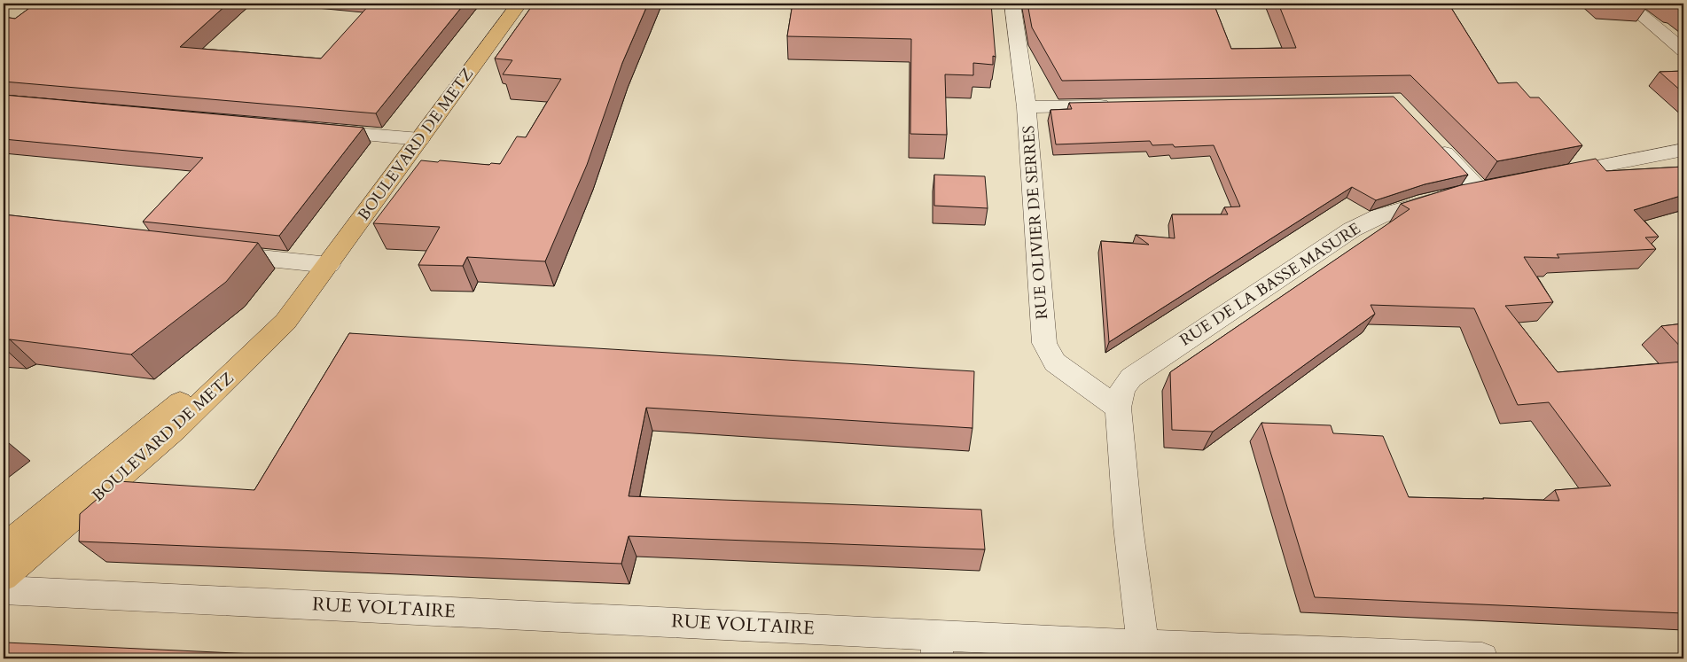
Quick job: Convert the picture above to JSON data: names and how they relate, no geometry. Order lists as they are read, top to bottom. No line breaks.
{"streets":{"main road":["BOULEVARD DE METZ"],"street":["RUE OLIVIER DE SERRES","RUE DE LA BASSE MASURE","RUE VOLTAIRE"]},"crossings":[["RUE OLIVIER DE SERRES","RUE DE LA BASSE MASURE"],["RUE DE LA BASSE MASURE","RUE VOLTAIRE"]]}
